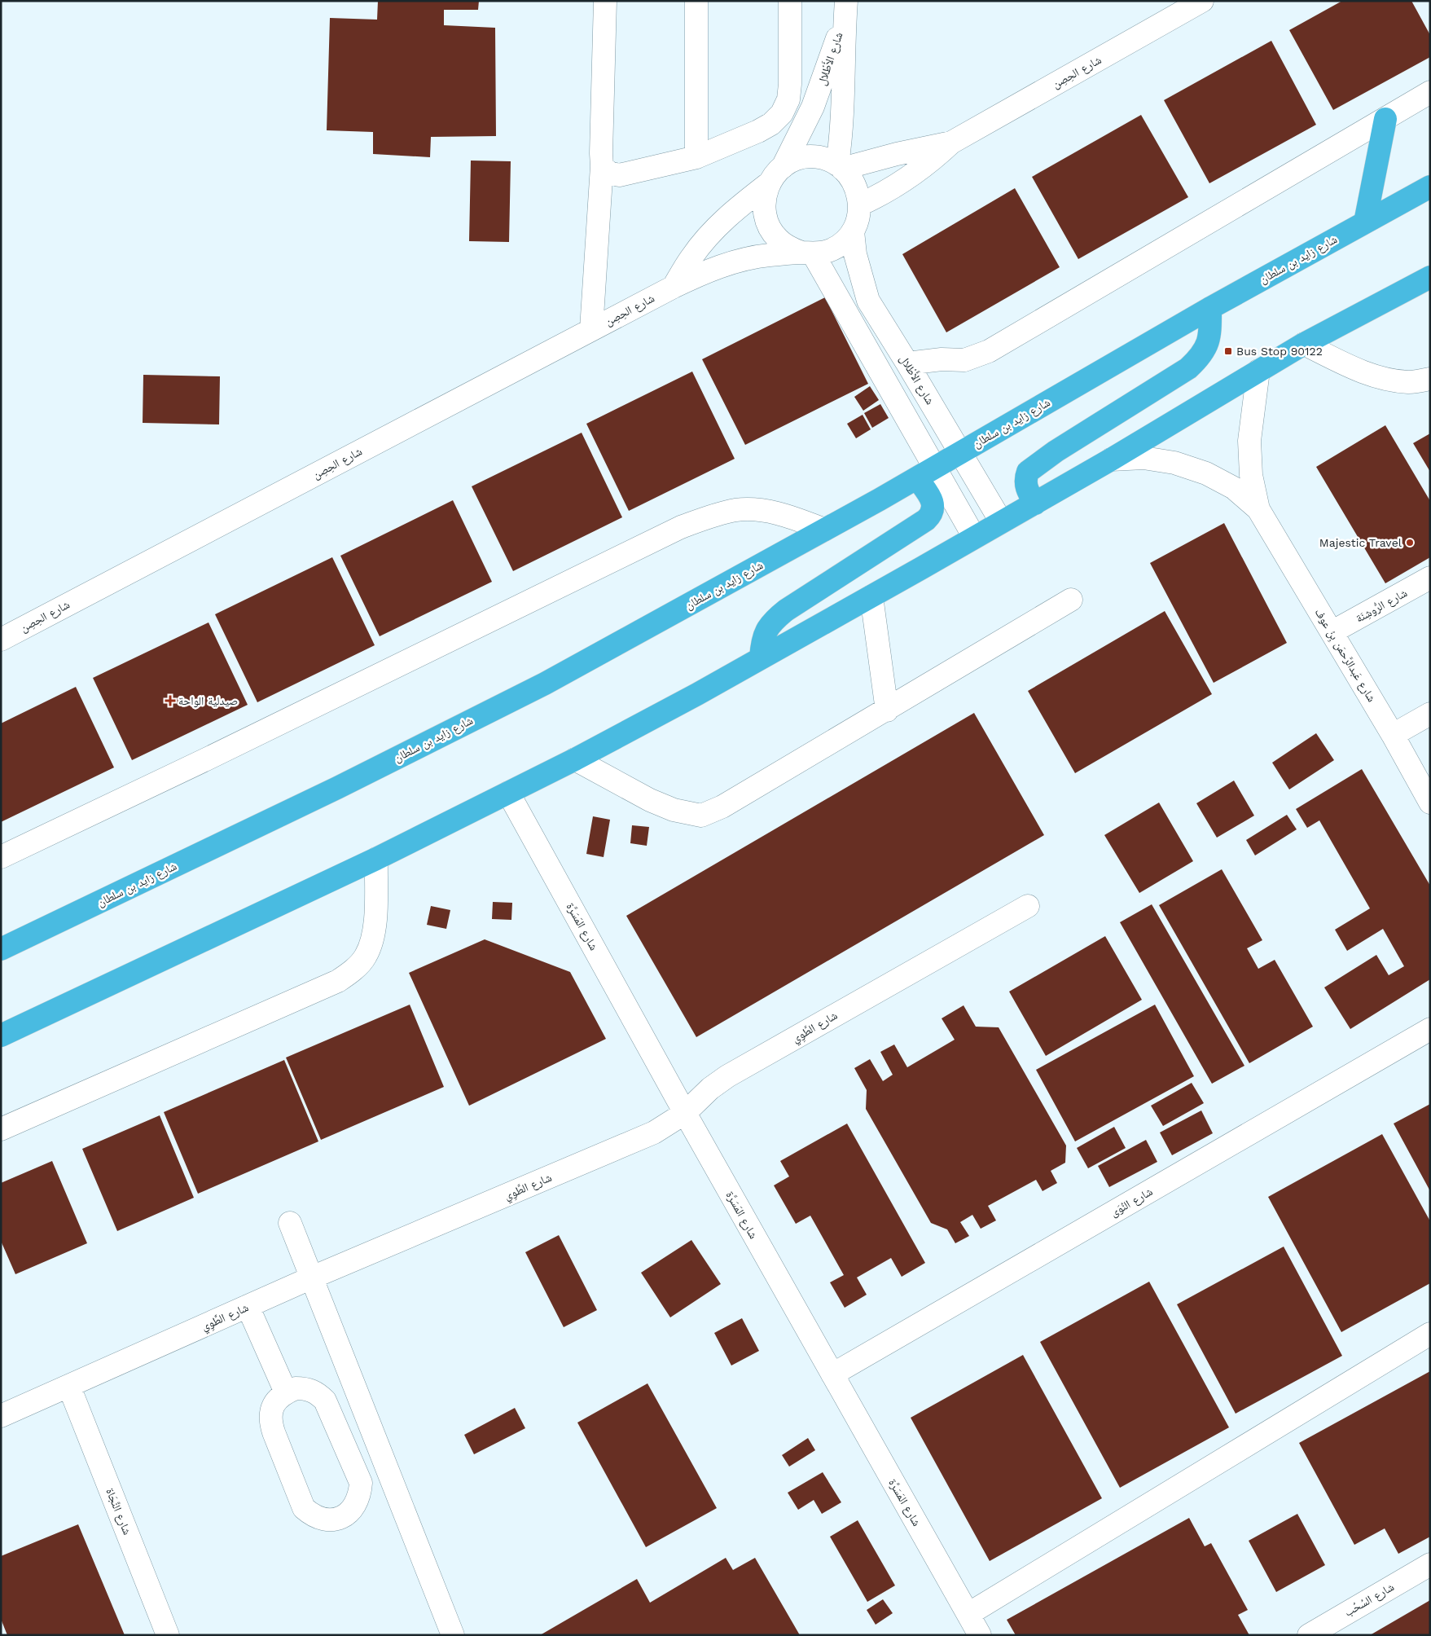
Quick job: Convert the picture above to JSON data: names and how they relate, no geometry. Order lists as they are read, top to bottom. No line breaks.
{"streets":{"highway":["شارع زايد بن سلطان"],"street":["شارع الأَطْلال","شارع الحِصِن","شارع الرُّوشِنَة","شارع عَبدالرَّحمَن بِنْ عوف","شارع المَسَرَّة","شارع الطَّوِي","شارع النُوَى","شارع النَّجَاة","شارع السُحُب"]},"crossings":[["شارع الأَطْلال","شارع الحِصِن"],["شارع الأَطْلال","شارع زايد بن سلطان"],["شارع الرُّوشِنَة","شارع عَبدالرَّحمَن بِنْ عوف"],["شارع المَسَرَّة","شارع الطَّوِي"],["شارع المَسَرَّة","شارع النُوَى"],["شارع الطَّوِي","شارع النَّجَاة"]],"places":{"transit":["Bus Stop 90122"],"other":["Majestic Travel"],"health":["صيدلية الواحة"]}}
